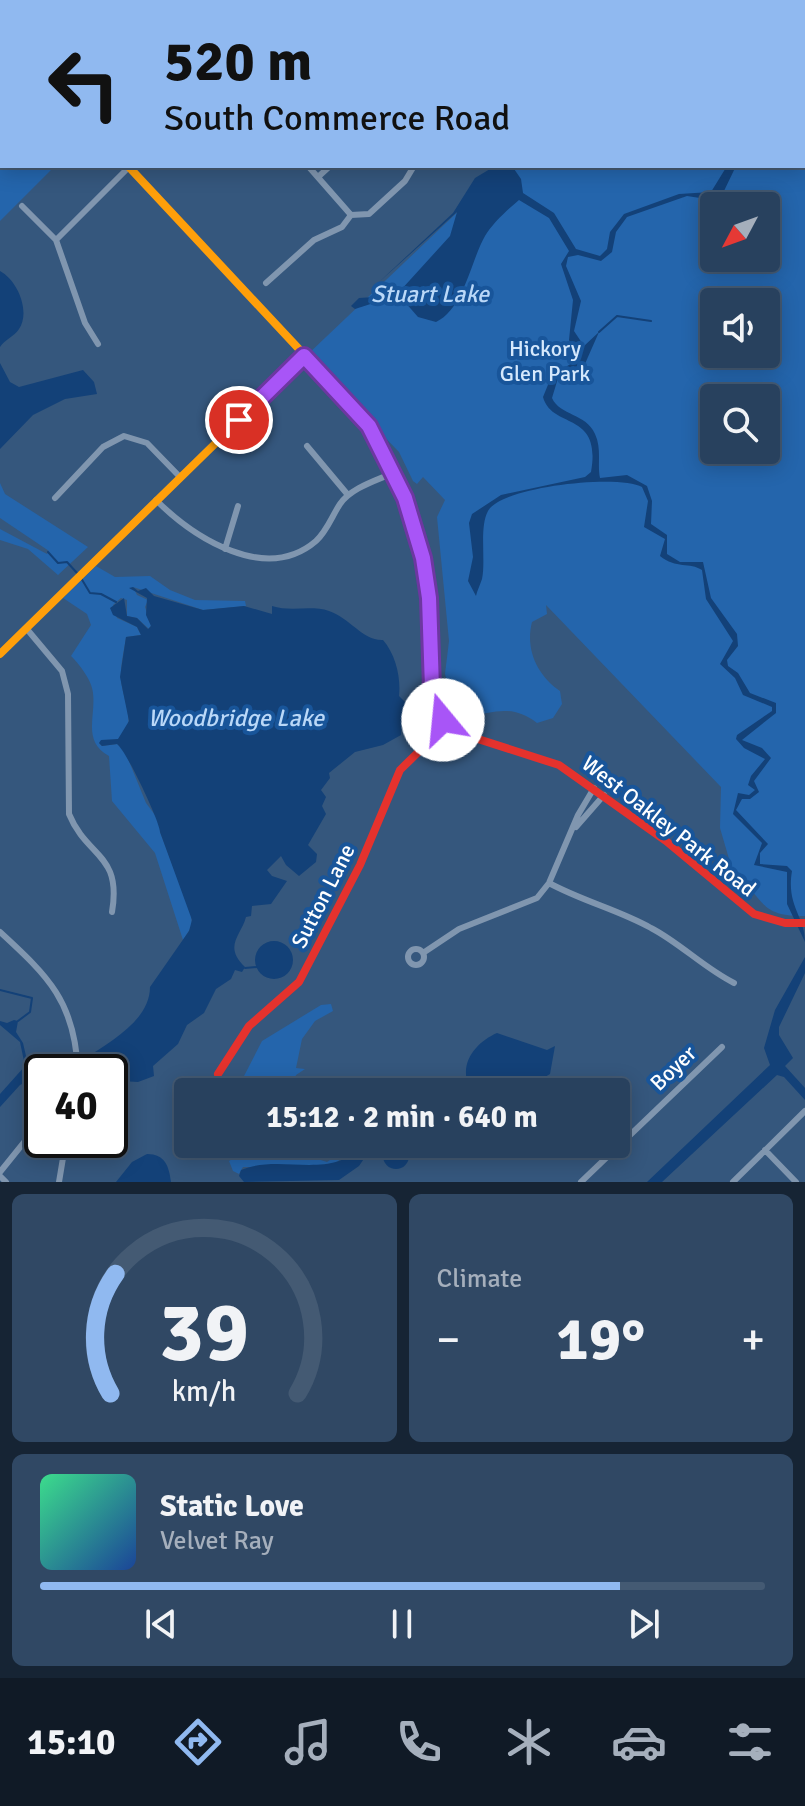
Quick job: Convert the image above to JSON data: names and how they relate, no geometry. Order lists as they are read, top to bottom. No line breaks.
{"streets":{"street":["West Oakley Park Road","Sutton Lane","Boyer"]},"crossings":[["West Oakley Park Road","Sutton Lane"]],"water":["Stuart Lake","Woodbridge Lake"],"parks":["Hickory Glen Park"],"north":"bottom left","page":{"turn":["520 m","South Commerce Road"],"limit":"40","trip":"15:12 · 2 min · 640 m","tile":"Climate","heat":["−","19°","+"],"song":["Static Love","Velvet Ray"],"tabs":"15:10","gauge":["39","km/h"]}}
